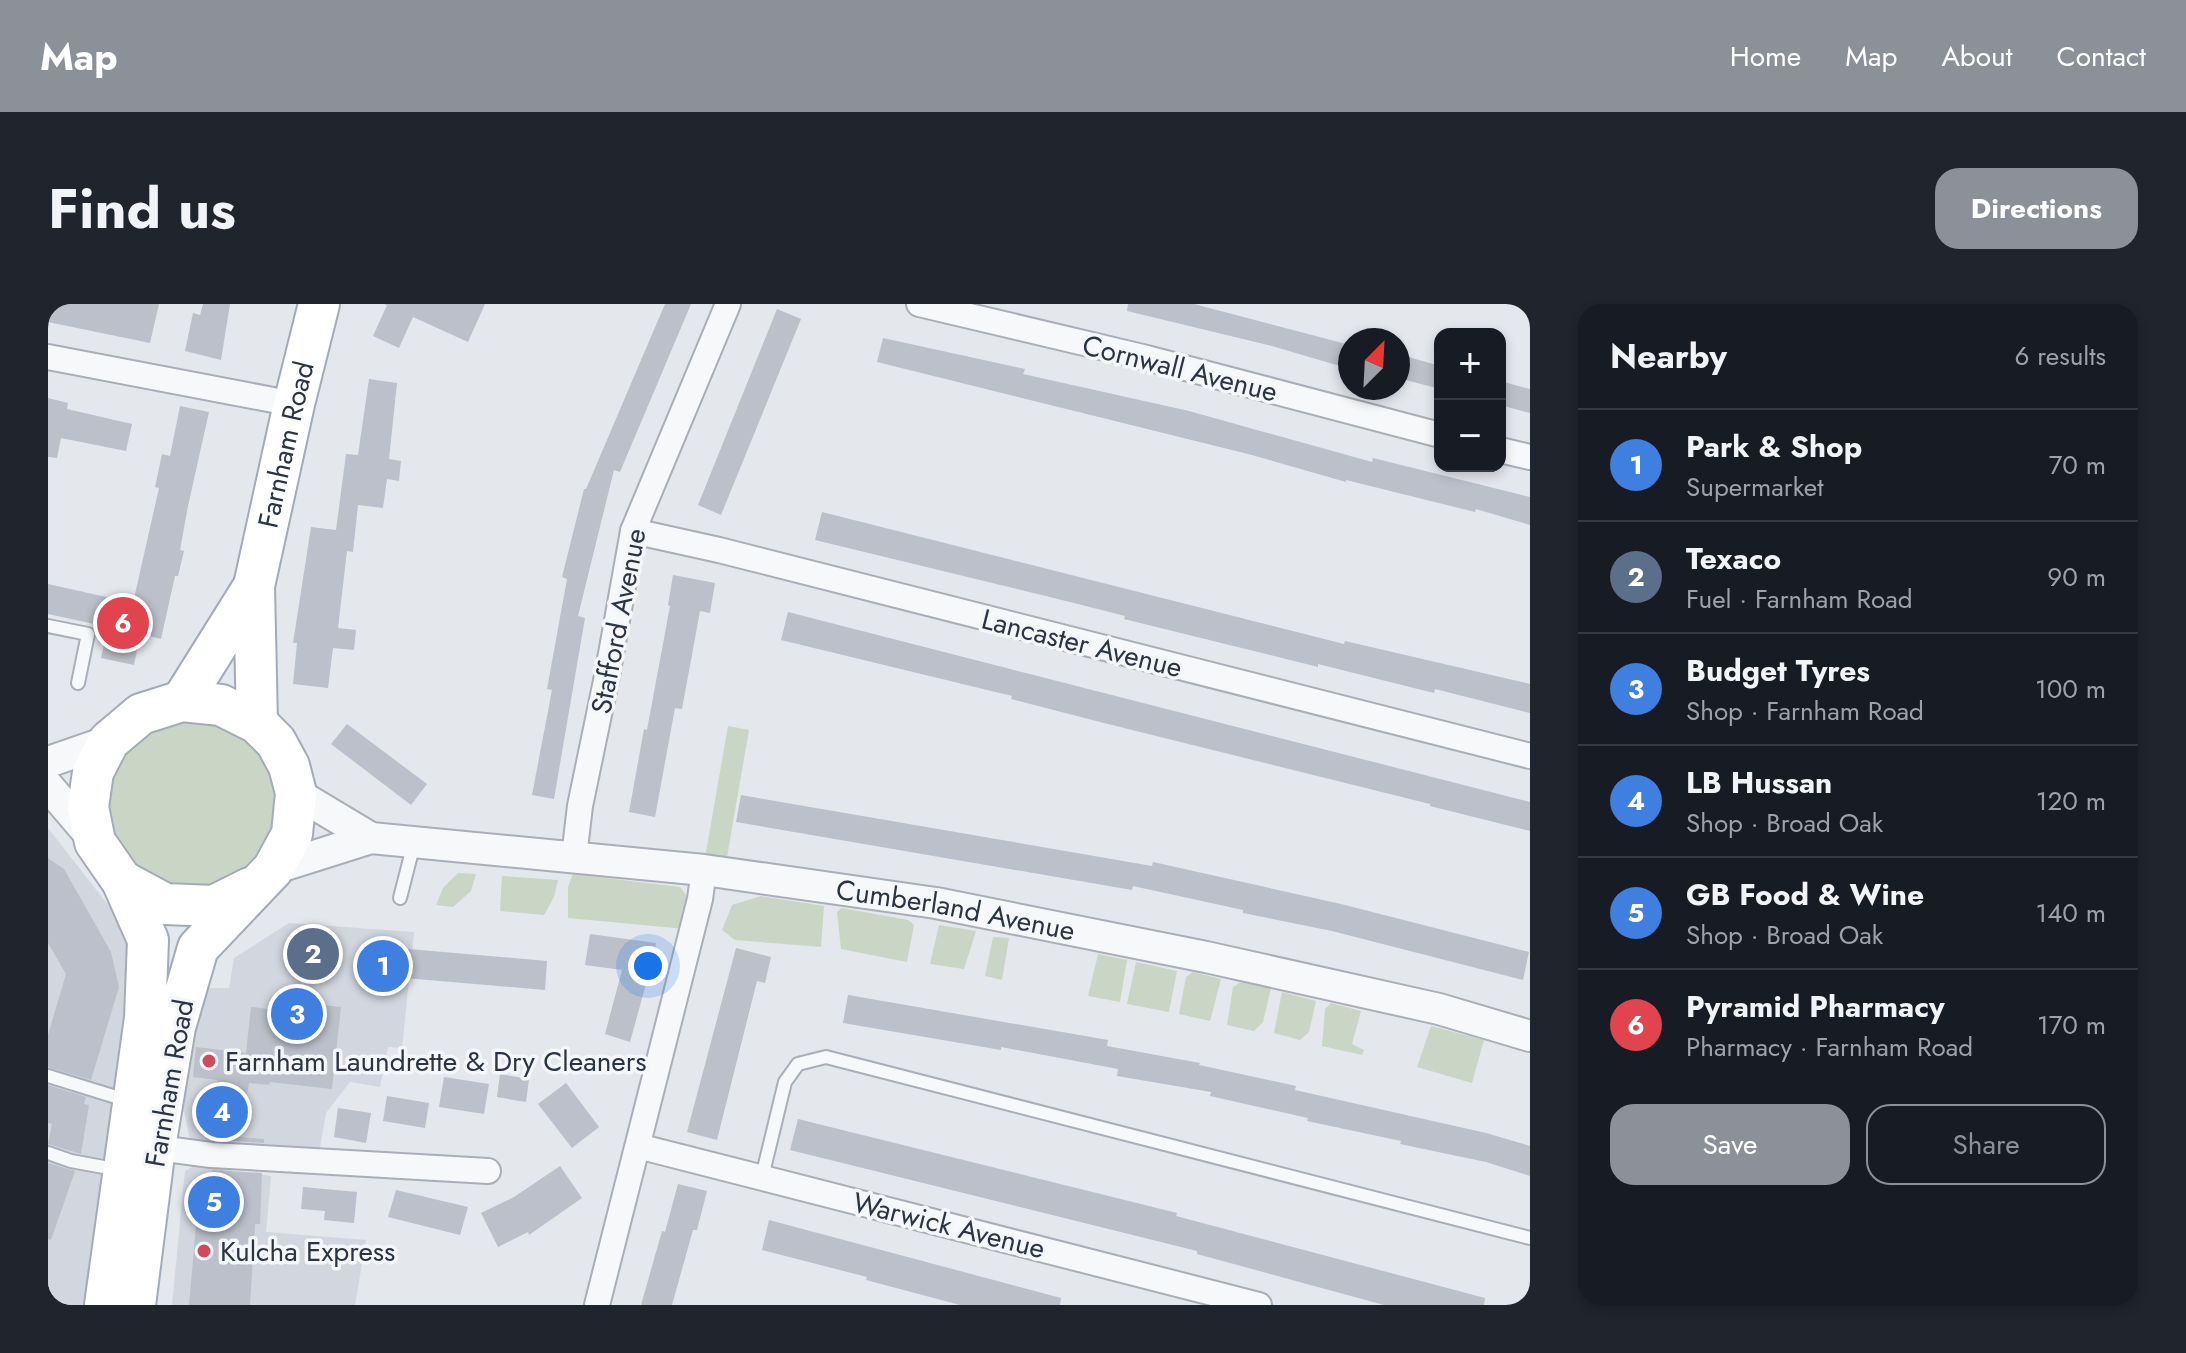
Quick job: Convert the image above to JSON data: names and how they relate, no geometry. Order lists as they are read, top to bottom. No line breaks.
{"streets":{"main road":["Farnham Road"],"street":["Cornwall Avenue","Stafford Avenue","Lancaster Avenue","Cumberland Avenue","Warwick Avenue"]},"crossings":[["Farnham Road","Cumberland Avenue"],["Stafford Avenue","Lancaster Avenue"],["Stafford Avenue","Cumberland Avenue"]],"places":["Farnham Laundrette & Dry Cleaners","Kulcha Express"],"north":"top right","page":{"header":"Map","nav":["Home","Map","About","Contact"],"title":"Find us","buttons":["Directions",["Save","Share"]],"heading":["Nearby","6 results"],"map_buttons":["+","−"],"list":[{"mark":"1","name":"Park & Shop","note":"Supermarket","value":"70 m"},{"mark":"2","name":"Texaco","note":"Fuel · Farnham Road","value":"90 m"},{"mark":"3","name":"Budget Tyres","note":"Shop · Farnham Road","value":"100 m"},{"mark":"4","name":"LB Hussan","note":"Shop · Broad Oak","value":"120 m"},{"mark":"5","name":"GB Food & Wine","note":"Shop · Broad Oak","value":"140 m"},{"mark":"6","name":"Pyramid Pharmacy","note":"Pharmacy · Farnham Road","value":"170 m"}],"pins":["6","2","1","3","4","5"]}}
